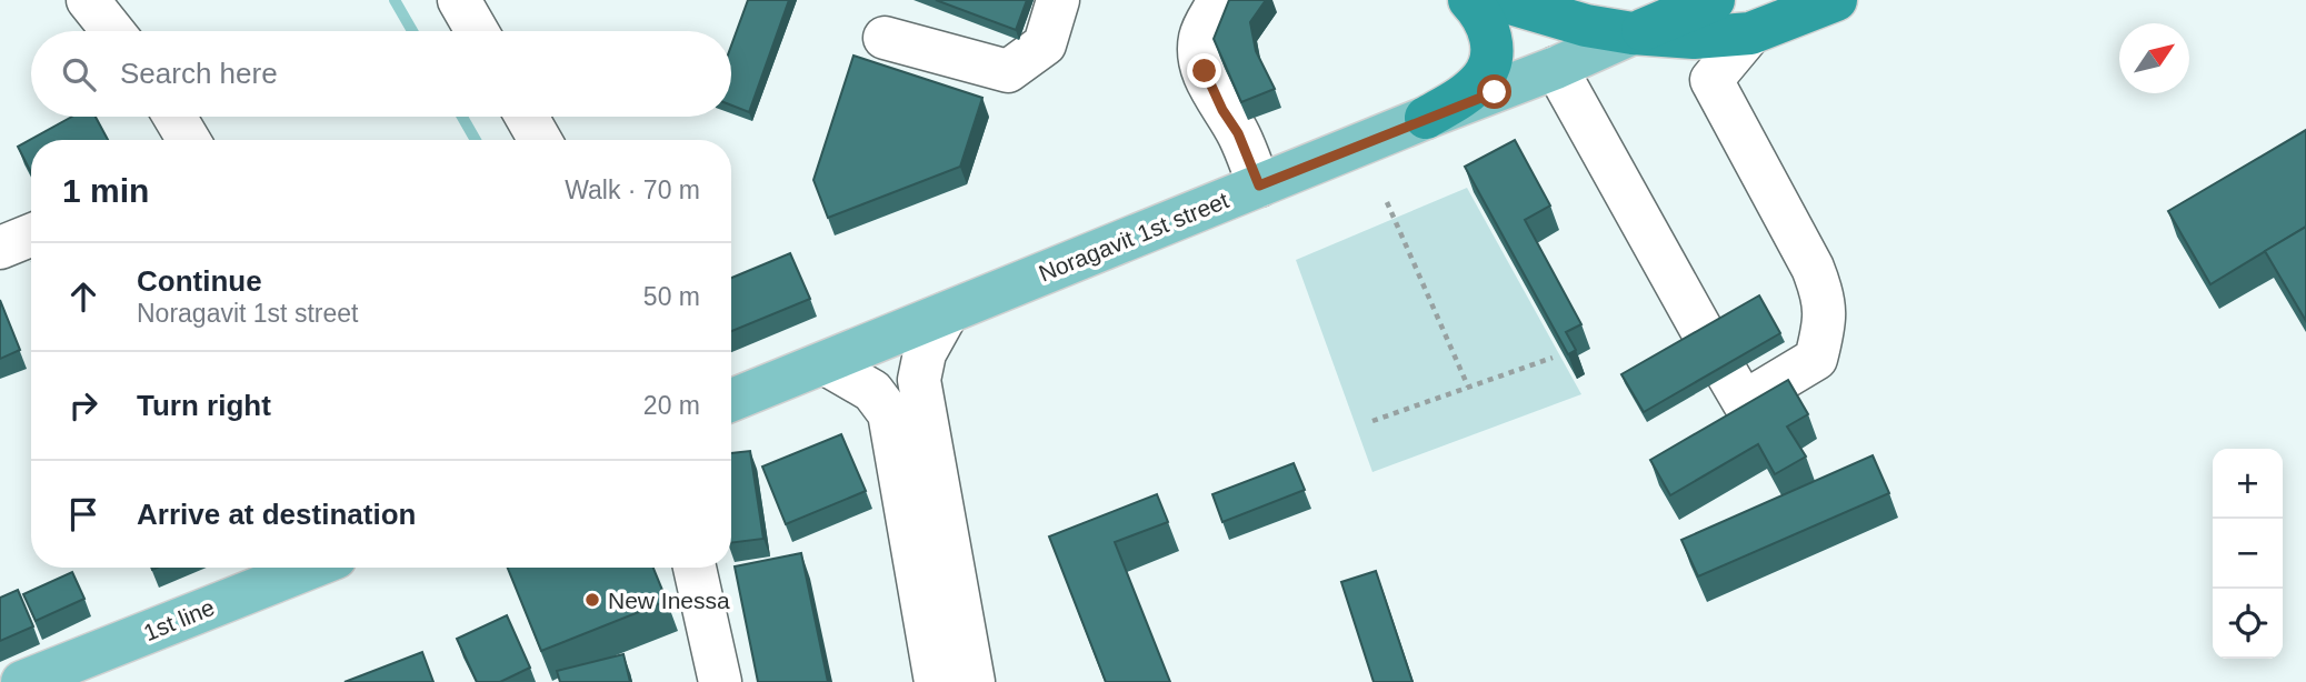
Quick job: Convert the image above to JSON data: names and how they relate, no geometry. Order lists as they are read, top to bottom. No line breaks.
{"streets":{"main road":["Noragavit 1st street","1st line"]},"places":["New Inessa"],"north":"top right","page":{"search":"Search here","heading":["1 min","Walk · 70 m"],"list":[["Continue","Noragavit 1st street","50 m"],["Turn right","20 m"],"Arrive at destination"],"map_buttons":["+","−"]}}
